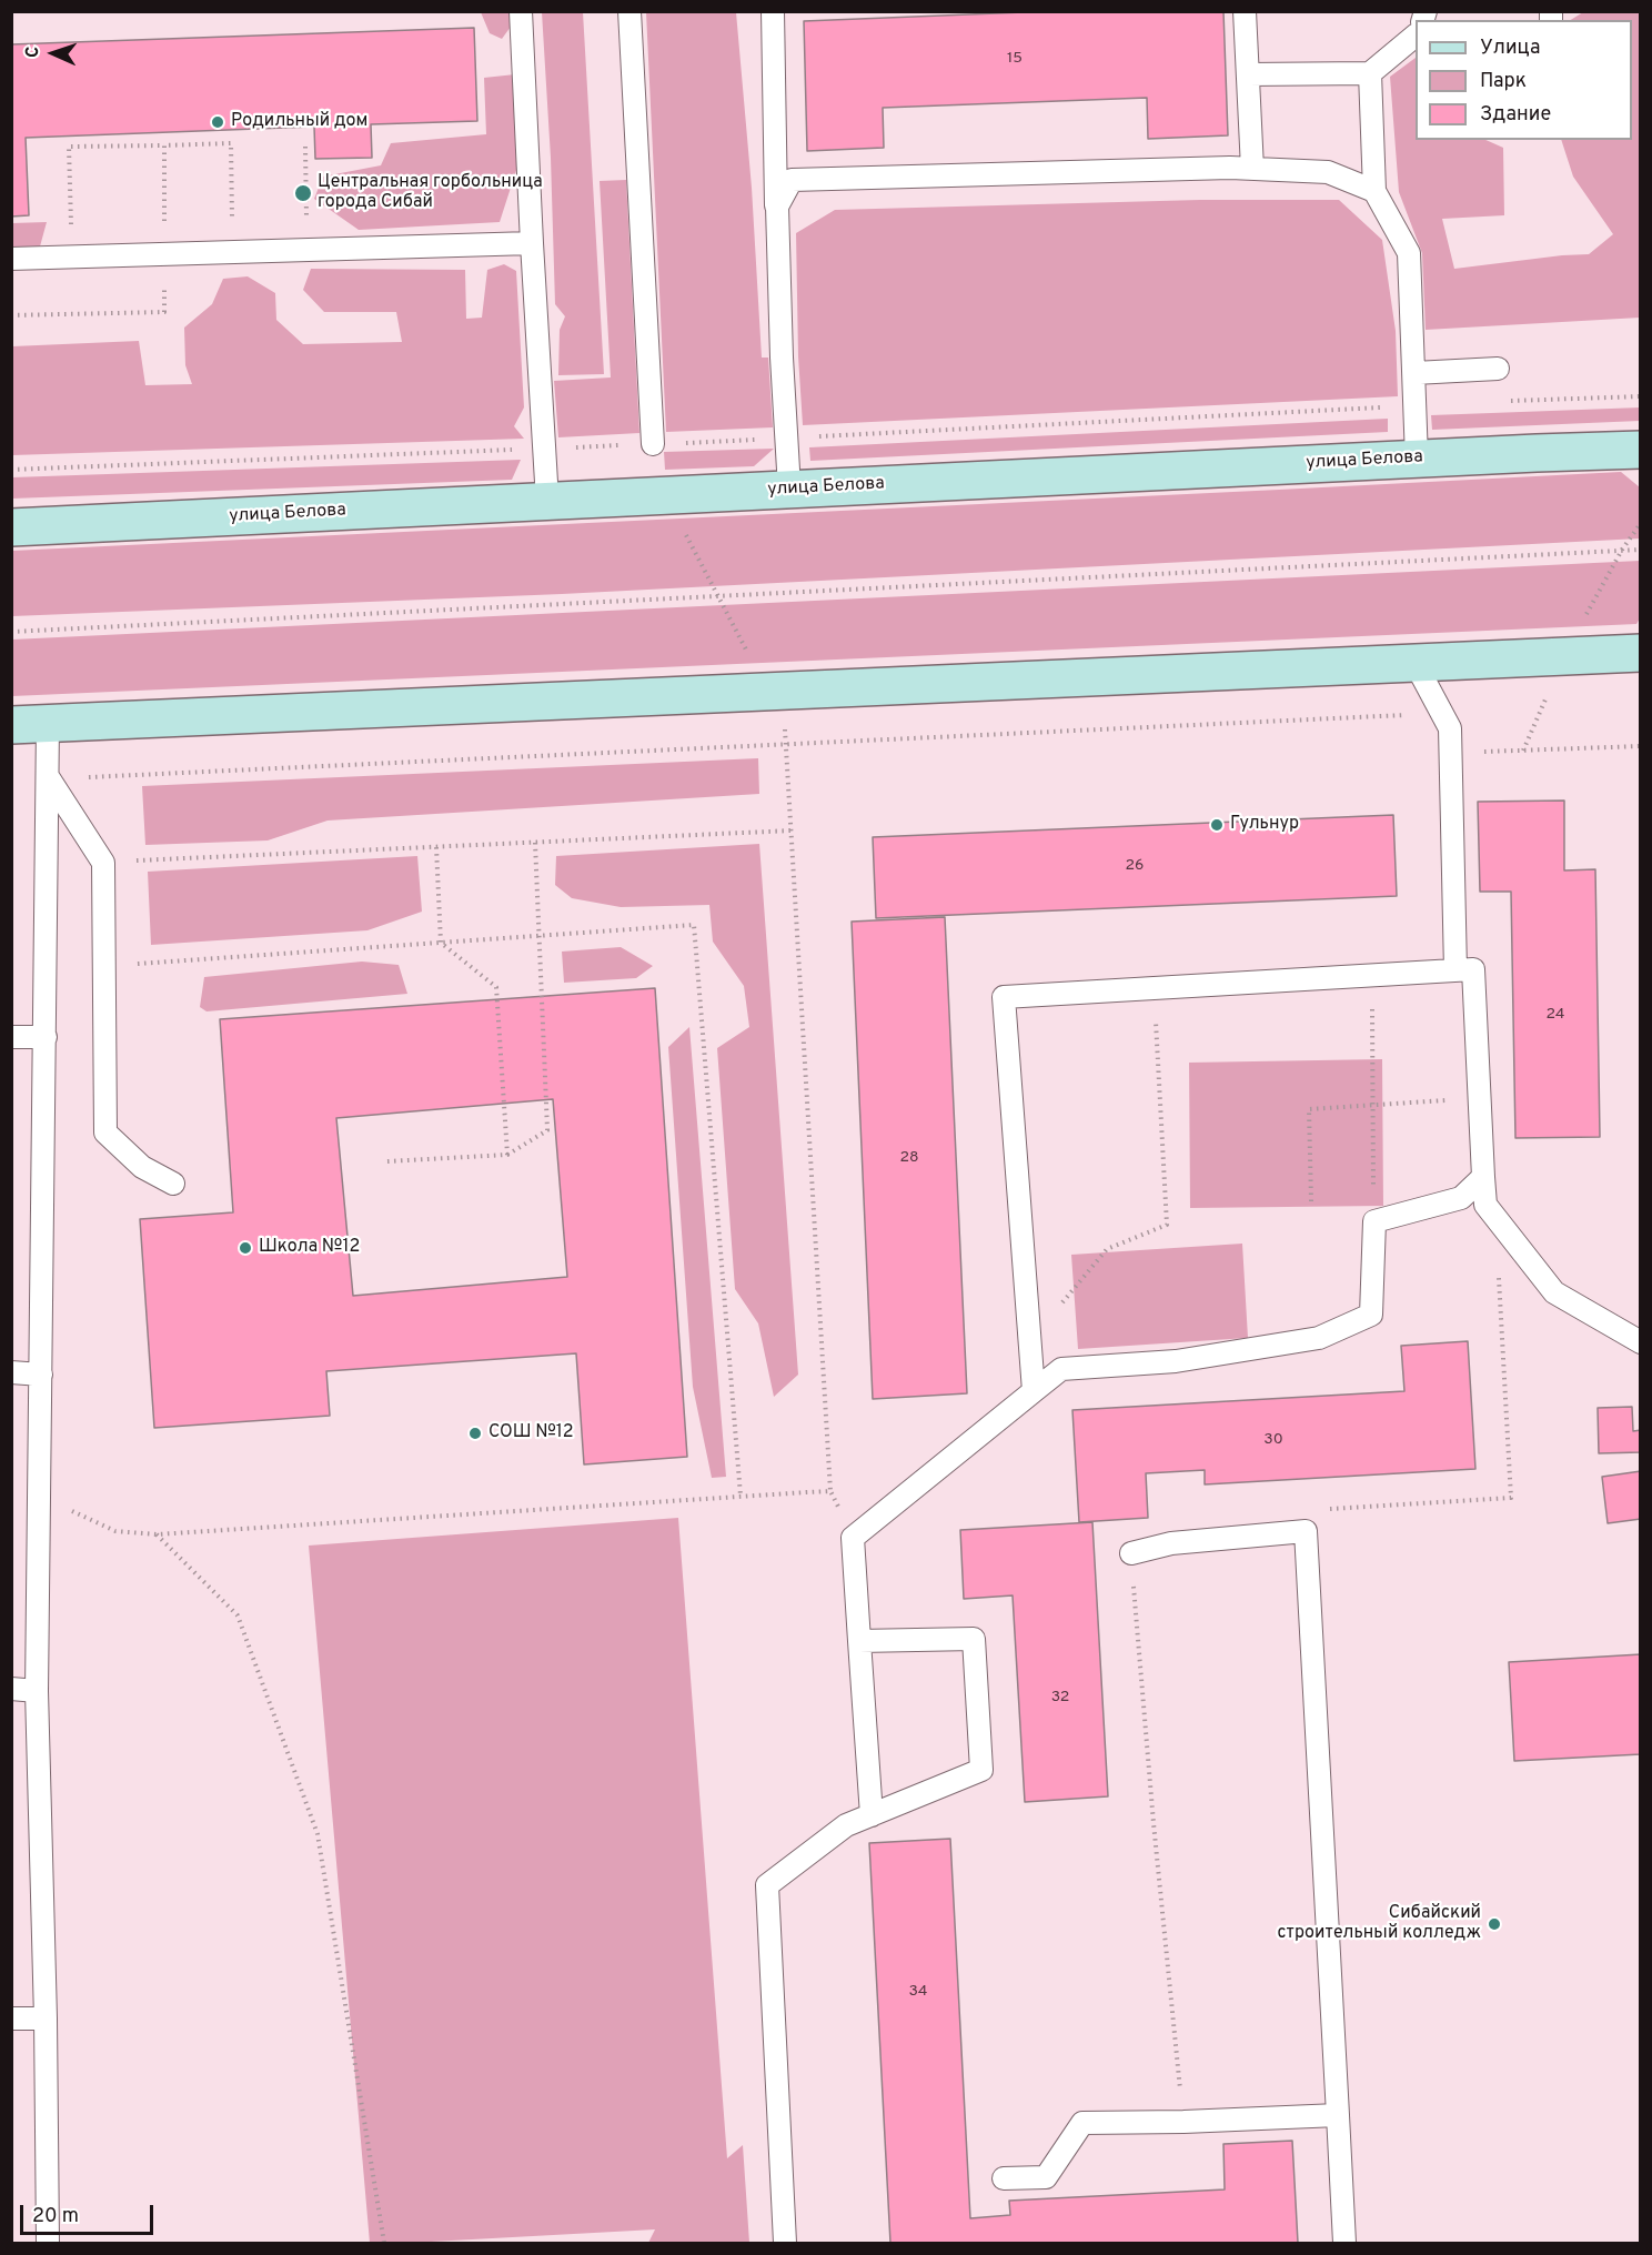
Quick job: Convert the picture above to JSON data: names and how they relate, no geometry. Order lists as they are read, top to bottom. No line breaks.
{"streets":{"main road":["улица Белова"]},"places":["Родильный дом","Центральная горбольница города Сибай","Гульнур","Школа №12","СОШ №12","Сибайский строительный колледж"],"house_numbers":["15","26","24","28","30","32","34"],"legend":["Улица","Парк","Здание"],"scale_bar":"20 m","north":"left"}
